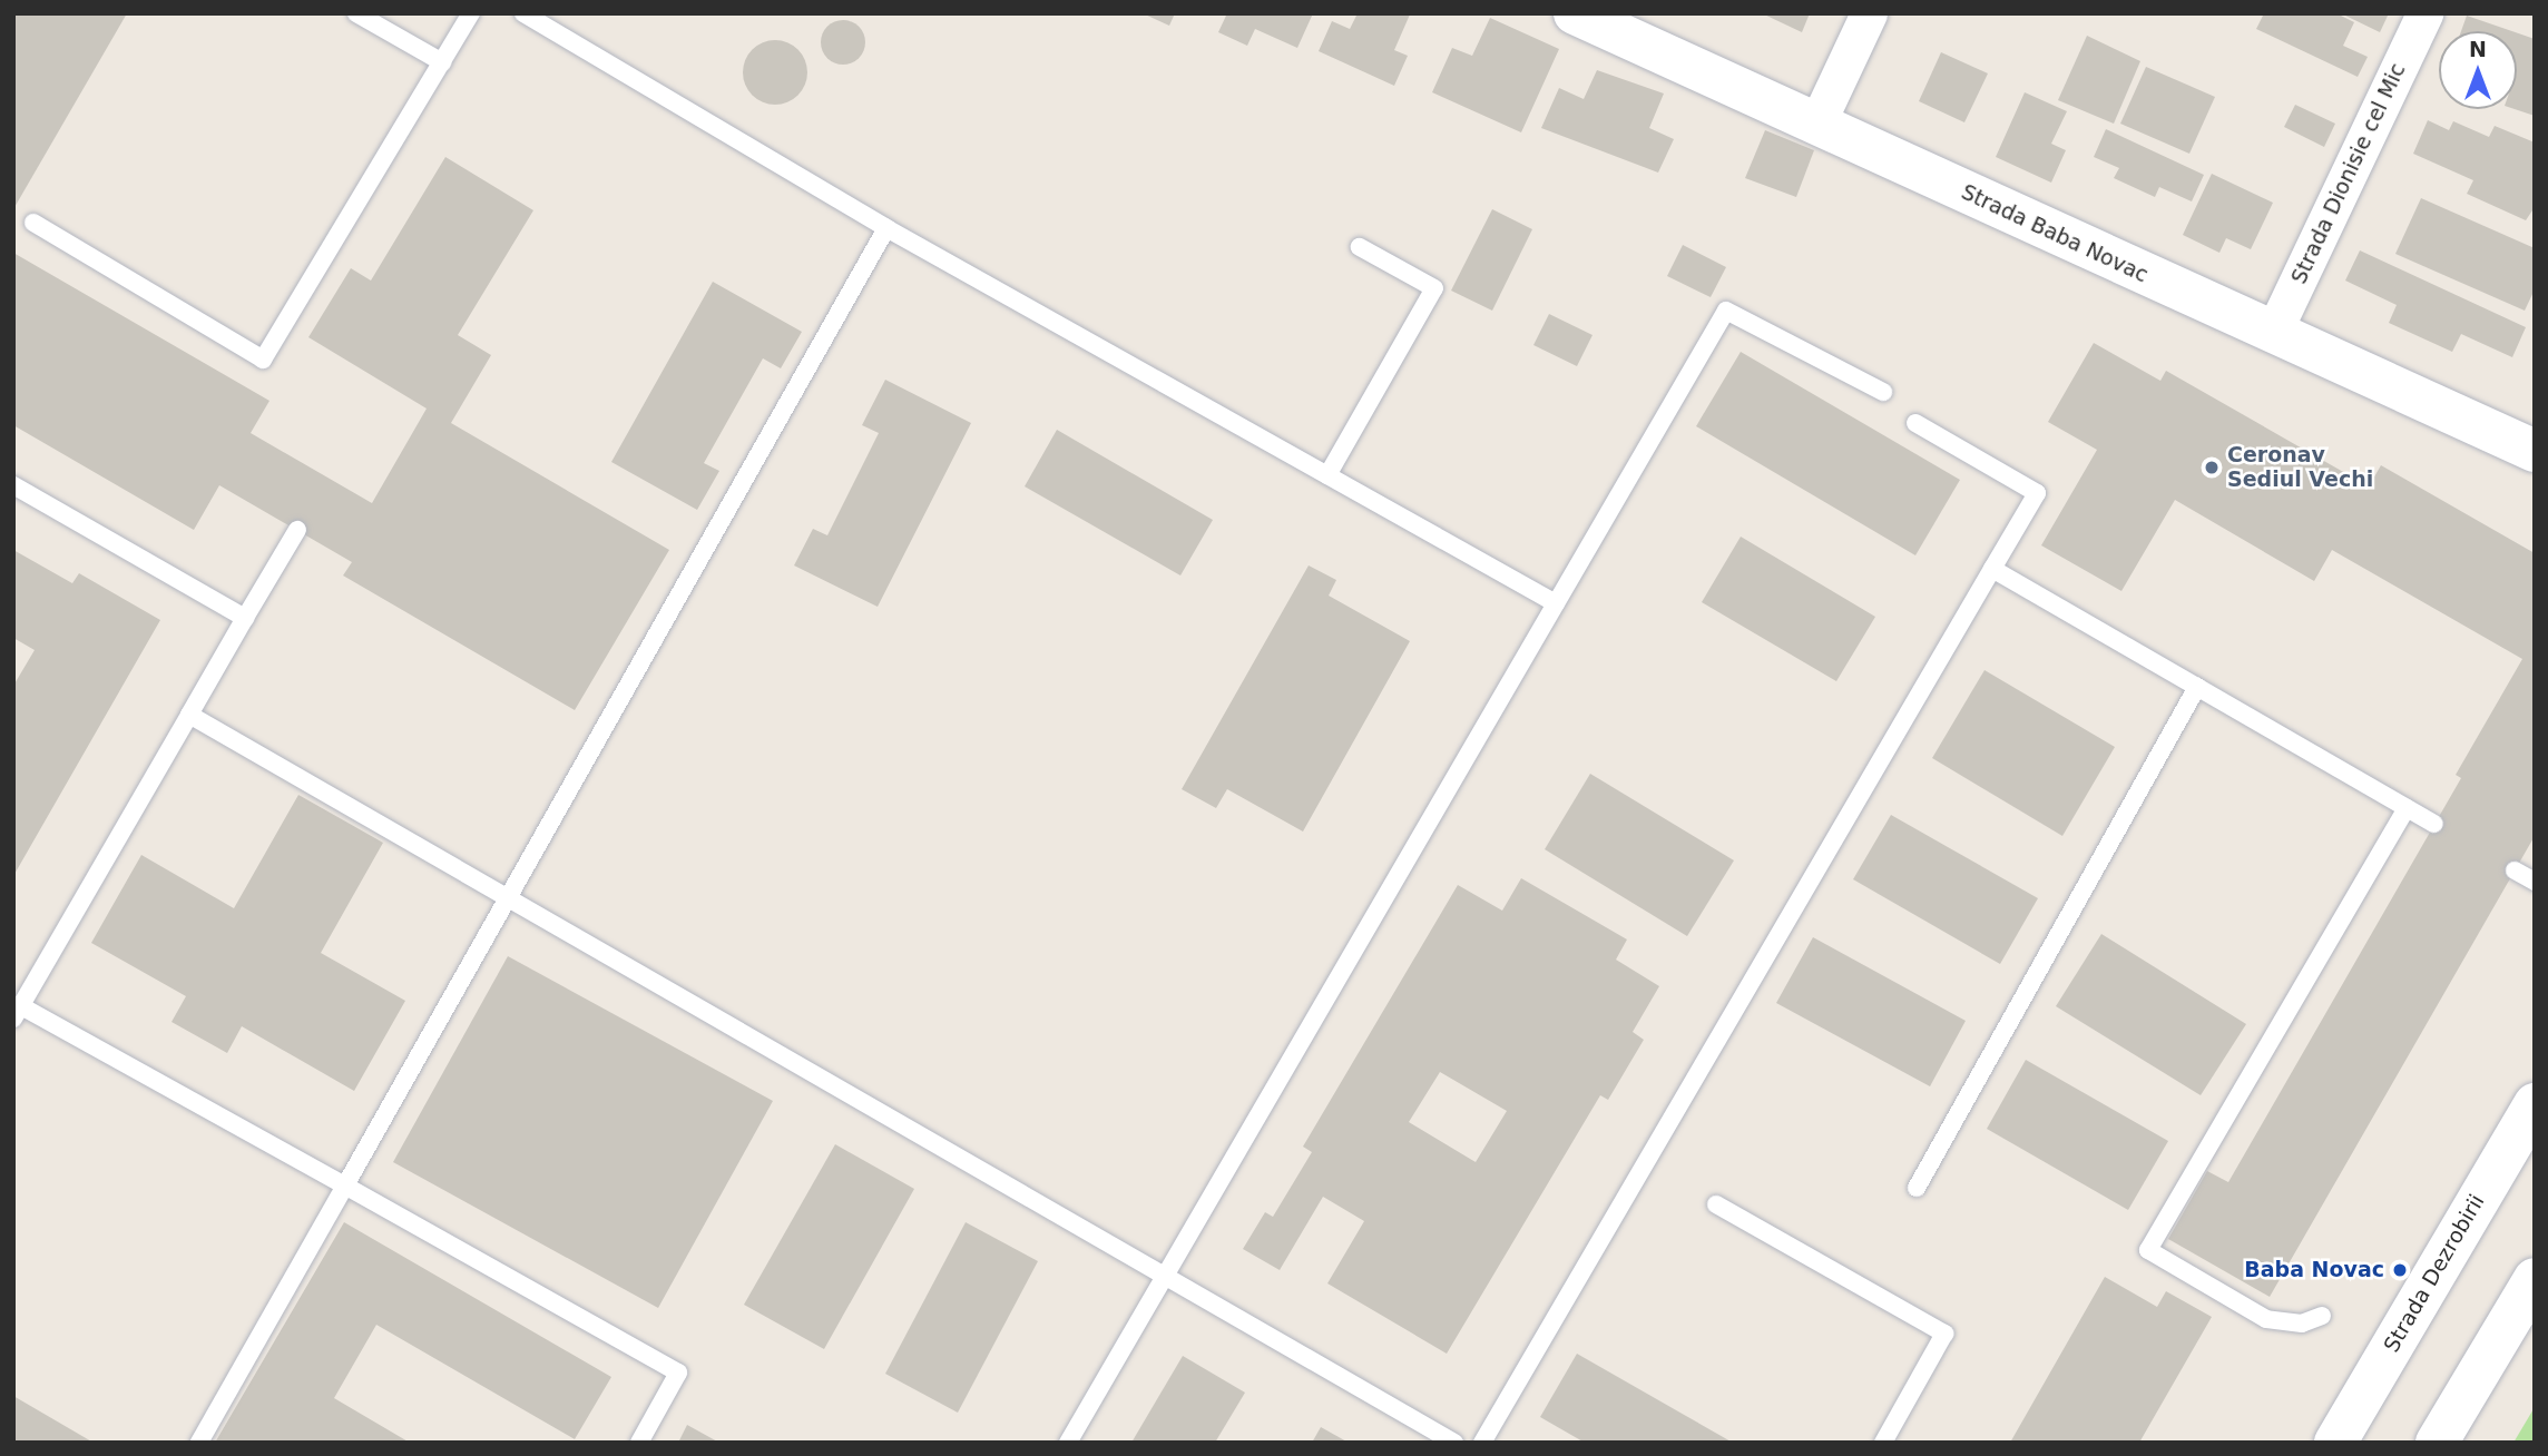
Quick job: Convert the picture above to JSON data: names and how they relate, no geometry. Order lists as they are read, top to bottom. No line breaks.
{"streets":{"main road":["Strada Baba Novac","Strada Dezrobirii"],"street":["Strada Dionisie cel Mic"]},"crossings":[["Strada Dionisie cel Mic","Strada Baba Novac"]],"places":["Ceronav Sediul Vechi","Baba Novac"],"north":"top"}
